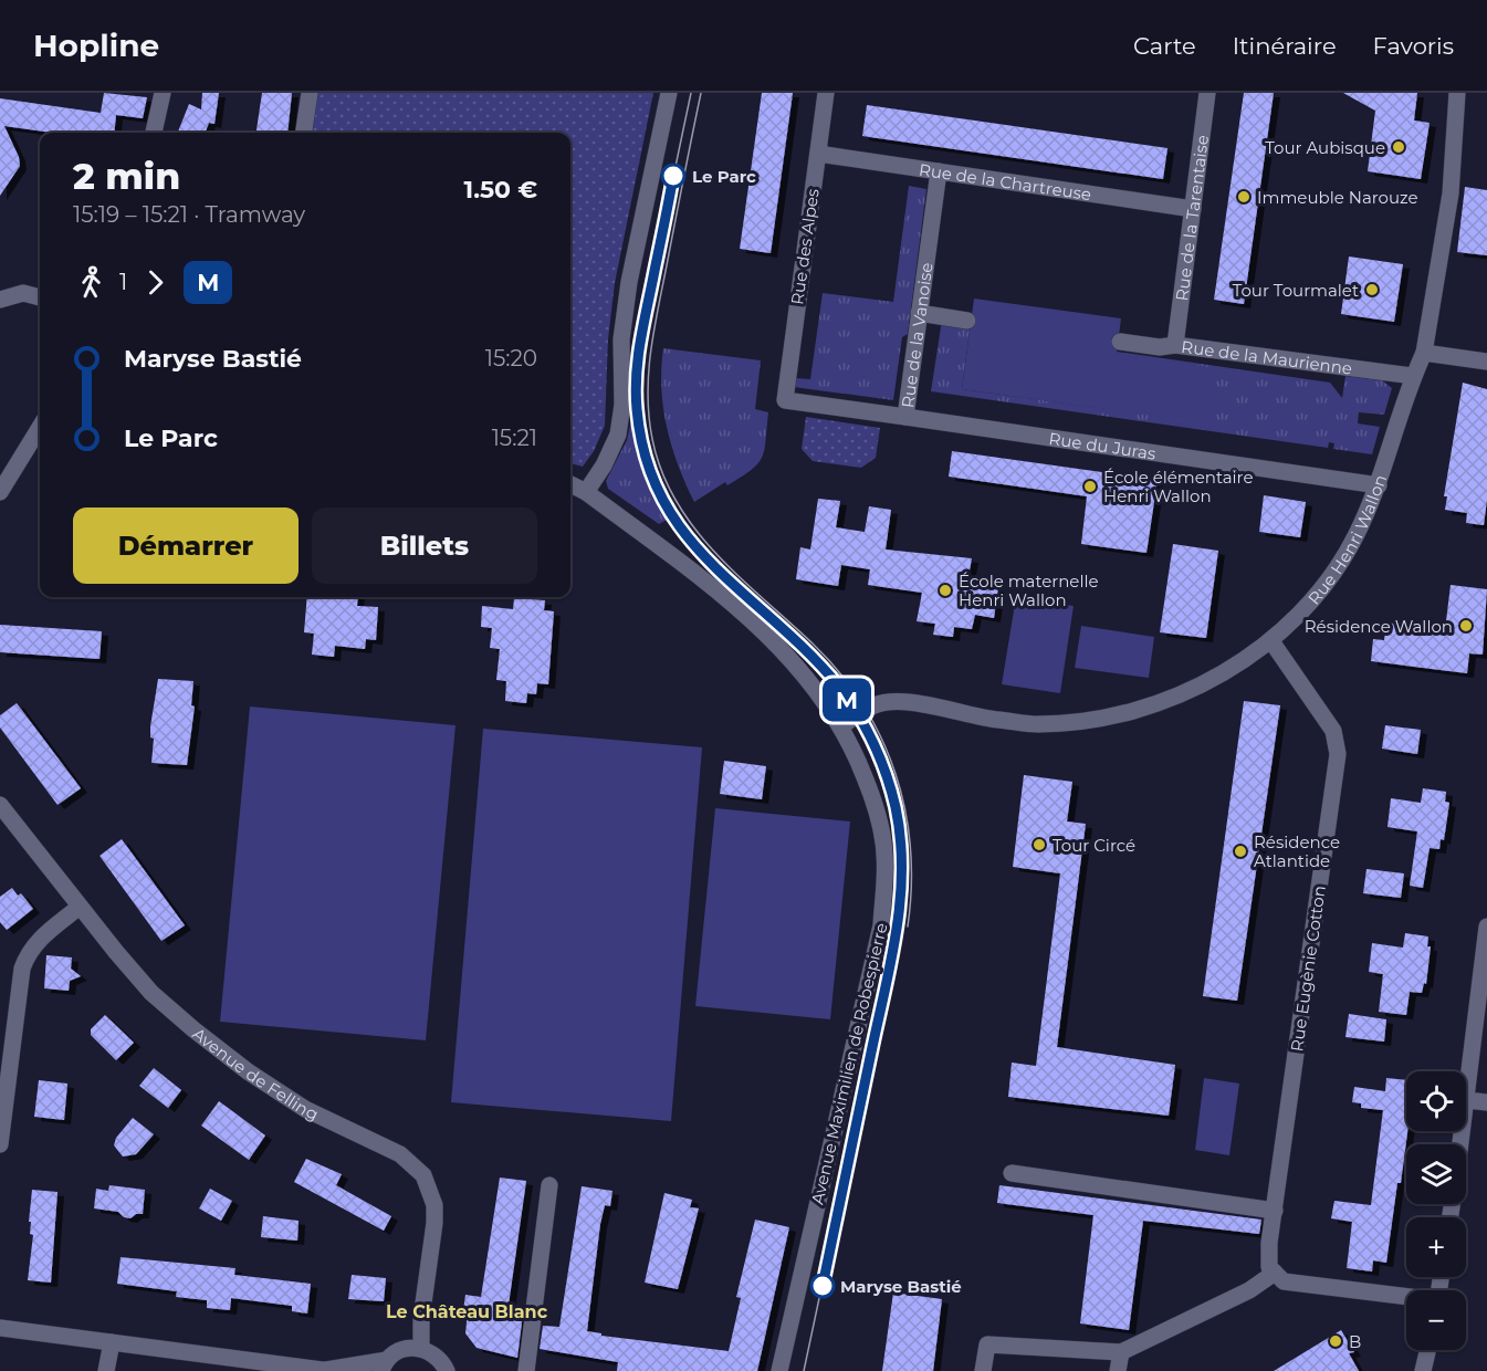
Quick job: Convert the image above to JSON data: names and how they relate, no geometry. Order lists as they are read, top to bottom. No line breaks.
{"streets":{"street":["Rue de la Chartreuse","Rue de la Tarentaise","Rue des Alpes","Rue de la Vanoise","Rue de la Maurienne","Rue du Juras","Rue Henri Wallon","Rue Eugènie Cotton","Avenue Maximilien de Robespierre","Avenue de Felling"]},"crossings":[["Rue de la Chartreuse","Rue de la Tarentaise"],["Rue de la Chartreuse","Rue des Alpes"],["Rue de la Chartreuse","Rue de la Vanoise"],["Rue de la Tarentaise","Rue de la Maurienne"],["Rue des Alpes","Rue de la Vanoise"],["Rue de la Vanoise","Rue du Juras"],["Rue de la Maurienne","Rue Henri Wallon"],["Rue du Juras","Rue Henri Wallon"],["Rue Henri Wallon","Rue Eugènie Cotton"],["Rue Henri Wallon","Avenue Maximilien de Robespierre"]],"districts":["Le Château Blanc"],"places":["Tour Aubisque","Le Parc","Immeuble Narouze","Tour Tourmalet","École élémentaire Henri Wallon","École maternelle Henri Wallon","Résidence Wallon","Tour Circé","Résidence Atlantide","Maryse Bastié","B"],"lines":["tram line M"],"page":{"header":"Hopline","nav":["Carte","Itinéraire","Favoris"],"on_map":"M","heading":["2 min","15:19 – 15:21 · Tramway","1.50 €"],"legs":["1","M"],"list":[{"name":"Maryse Bastié","value":"15:20"},{"name":"Le Parc","value":"15:21"}],"buttons":["Démarrer","Billets"],"map_buttons":["+","−"]}}
